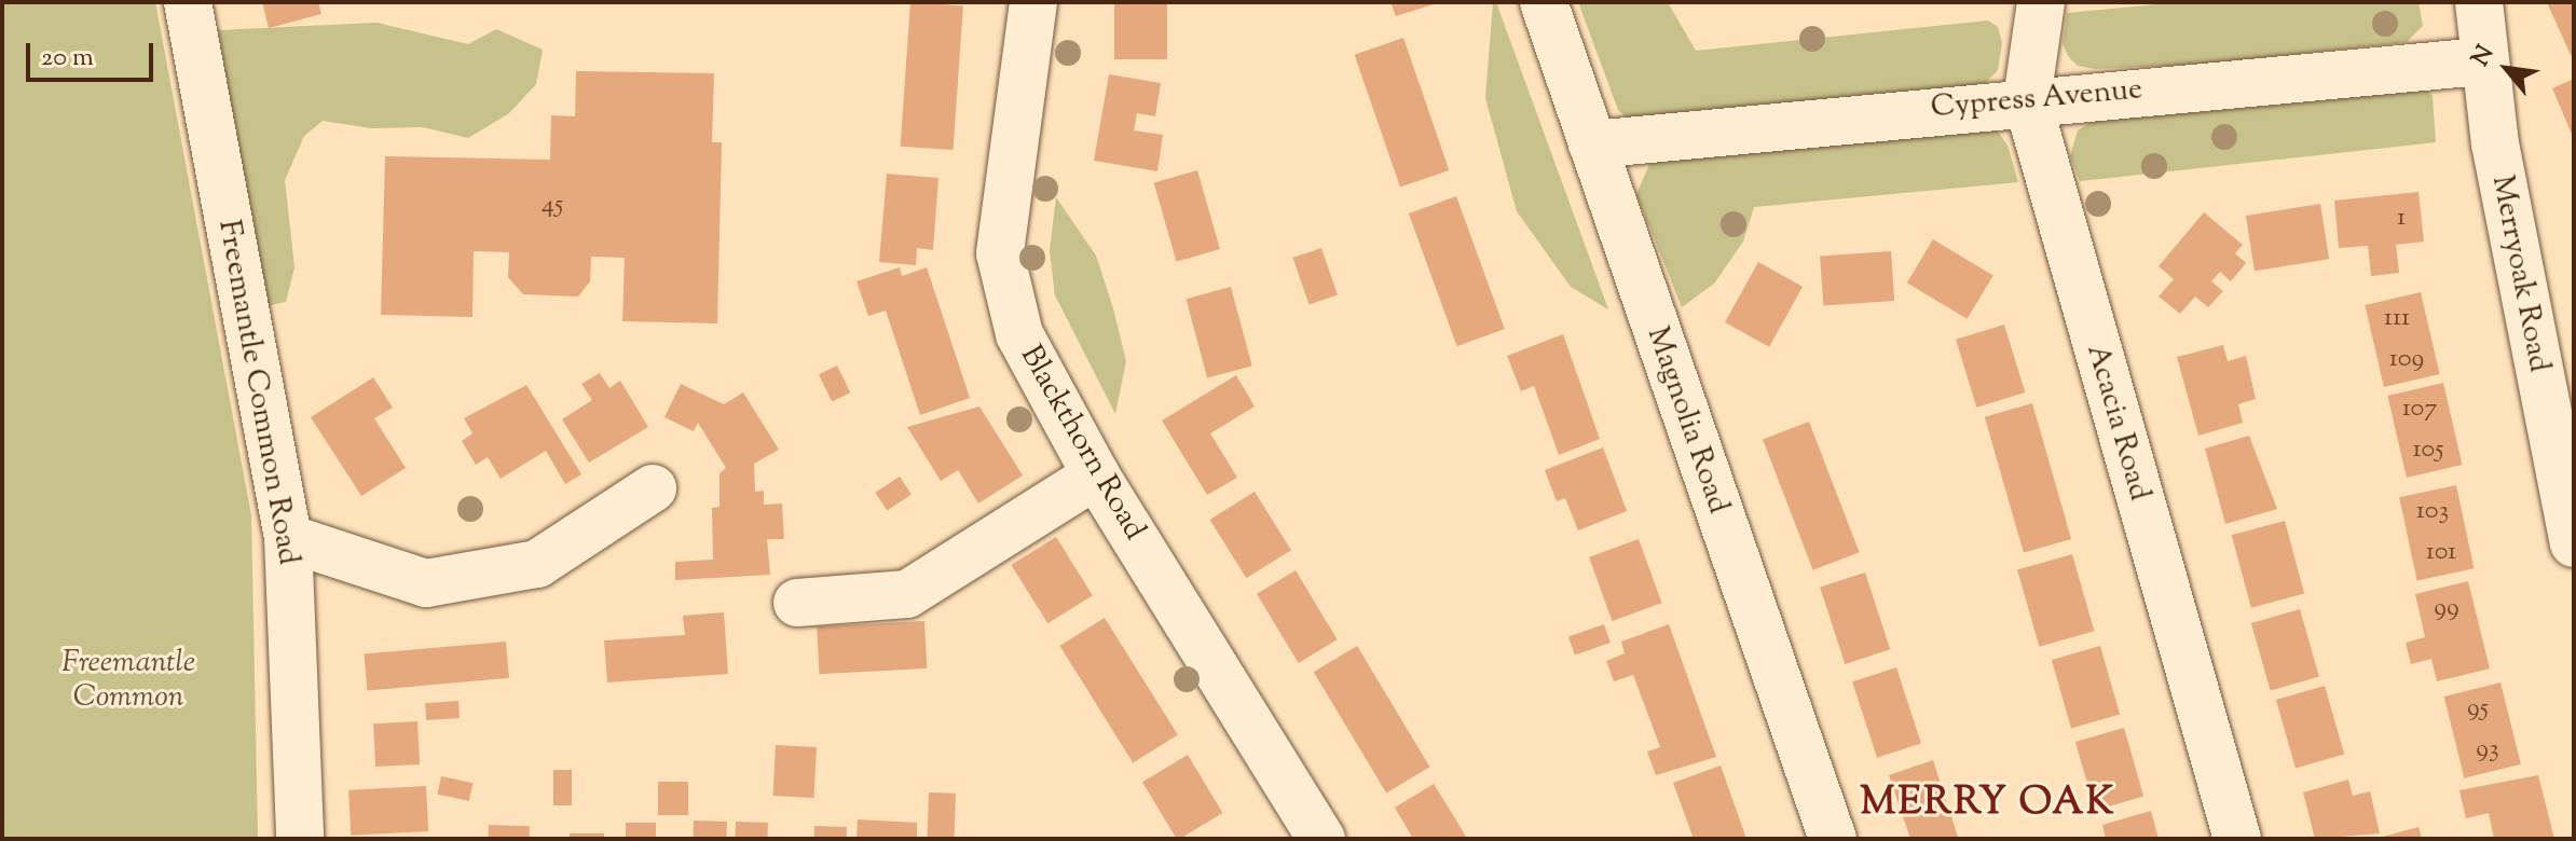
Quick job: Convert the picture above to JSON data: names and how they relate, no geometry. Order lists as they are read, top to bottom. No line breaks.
{"streets":{"street":["Cypress Avenue","Merryoak Road","Freemantle Common Road","Magnolia Road","Acacia Road","Blackthorn Road"]},"crossings":[["Cypress Avenue","Merryoak Road"],["Cypress Avenue","Magnolia Road"],["Cypress Avenue","Acacia Road"]],"districts":["MERRY OAK"],"parks":["Freemantle Common"],"house_numbers":["45","1","111","109","107","105","103","101","99","95","93"],"scale_bar":"20 m","north":"top left"}
